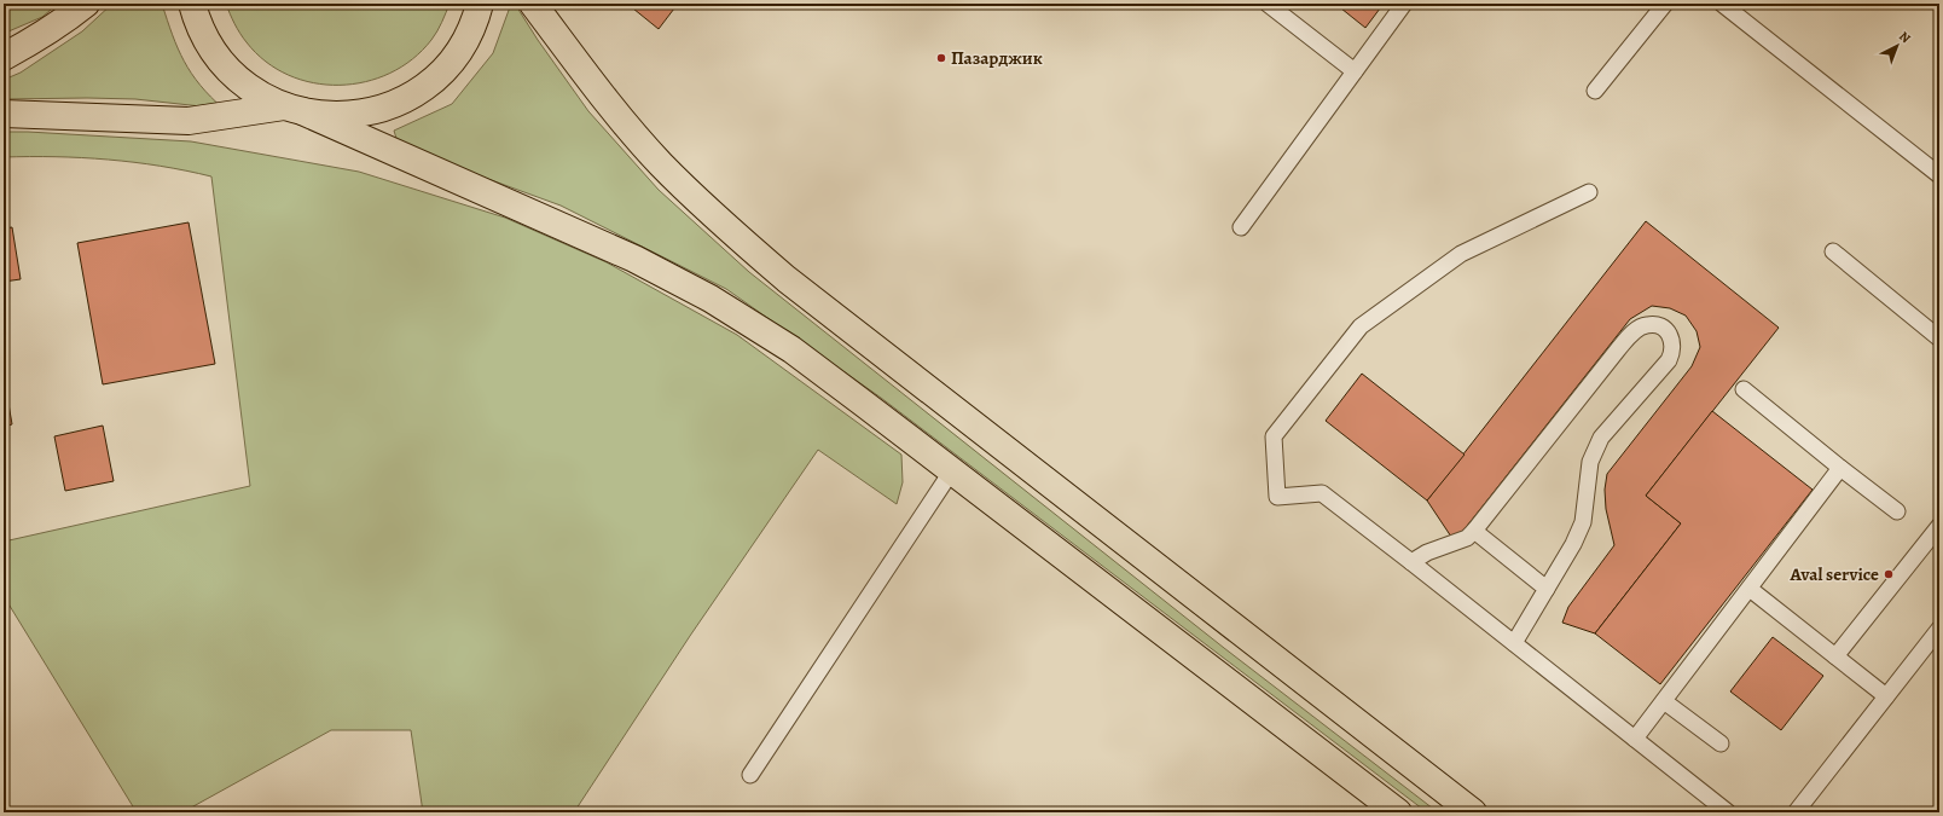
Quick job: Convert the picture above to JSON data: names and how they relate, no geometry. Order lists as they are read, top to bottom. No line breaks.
{"places":["Пазарджик","Aval service"],"north":"top right"}
